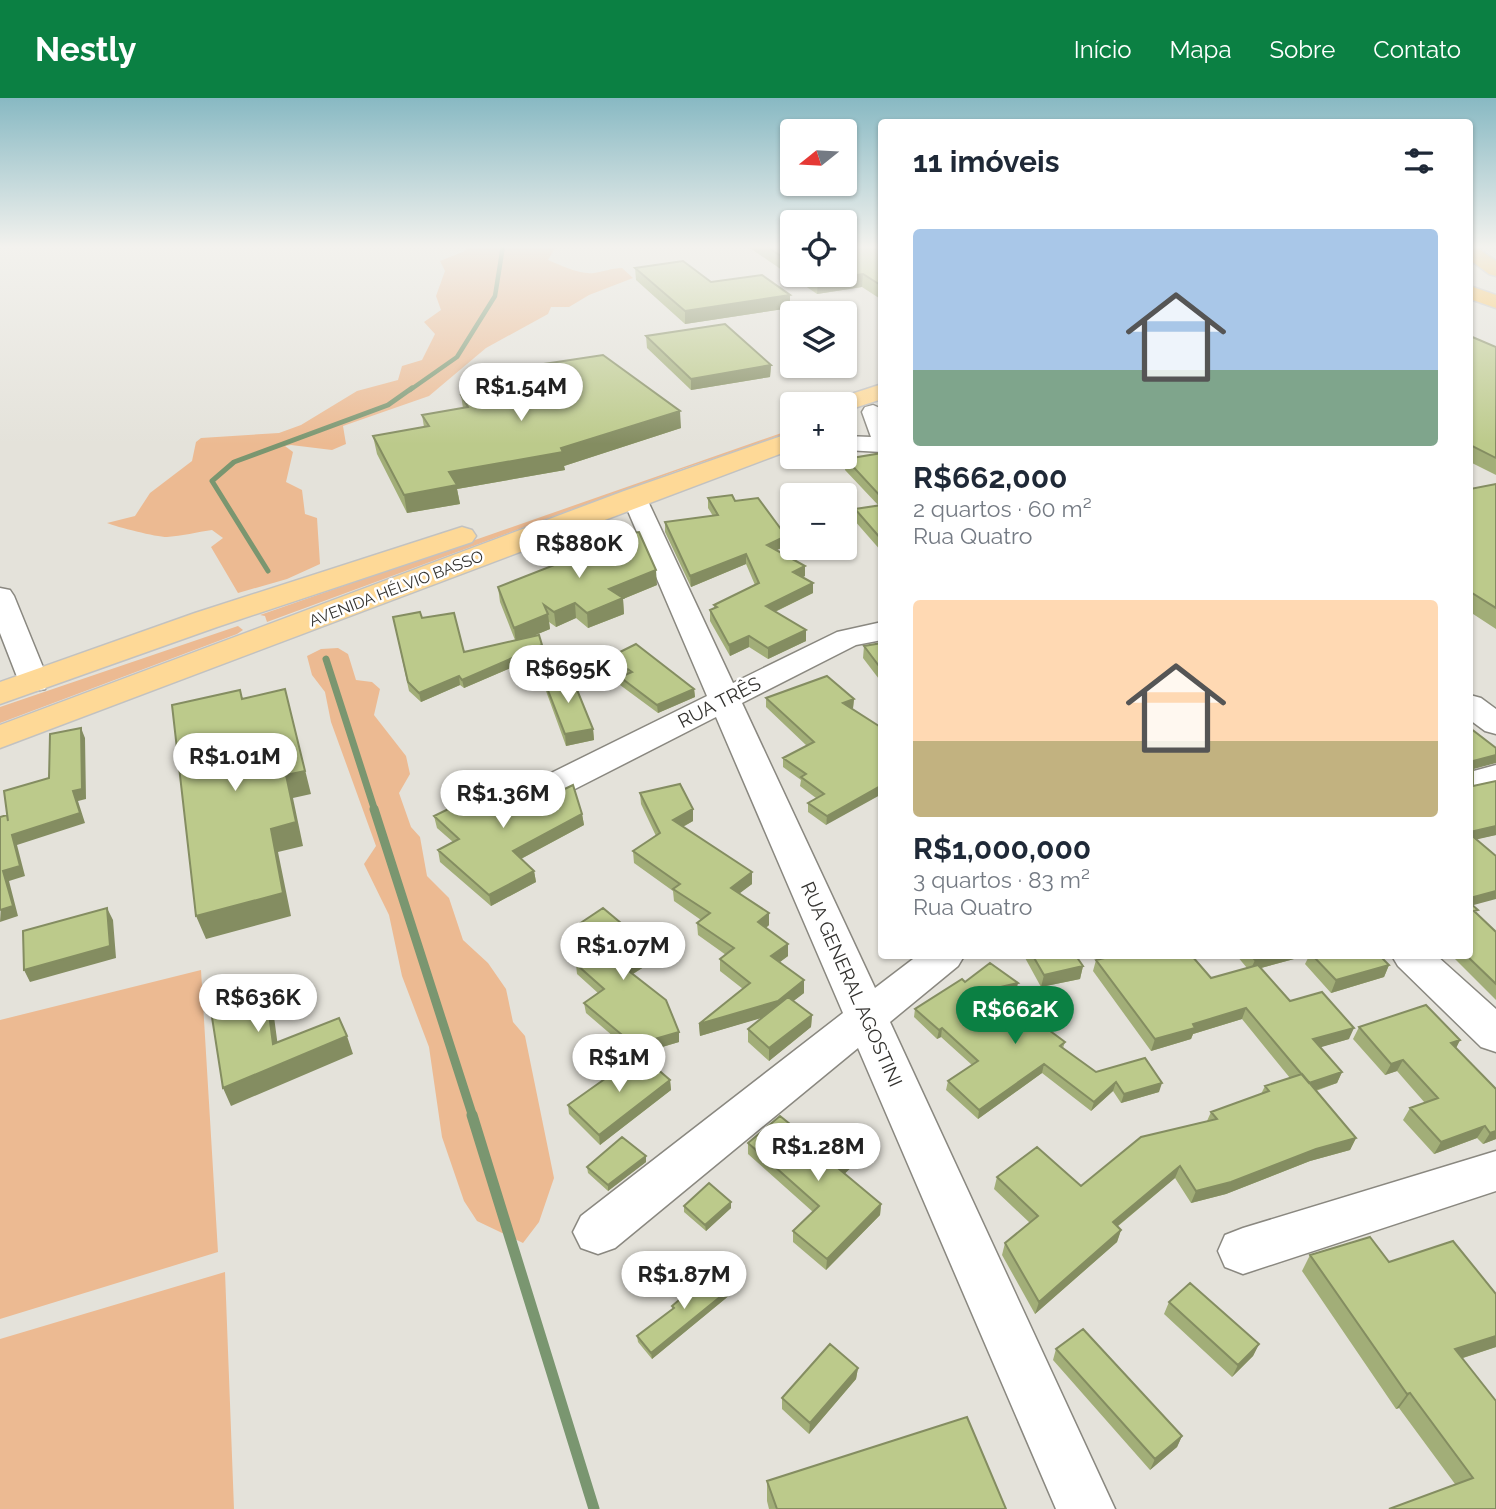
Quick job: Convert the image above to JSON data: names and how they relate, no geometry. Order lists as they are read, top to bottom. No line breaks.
{"streets":{"main road":["AVENIDA HÉLVIO BASSO"],"street":["RUA TRÊS","RUA GENERAL AGOSTINI"]},"crossings":[["AVENIDA HÉLVIO BASSO","RUA GENERAL AGOSTINI"],["RUA TRÊS","RUA GENERAL AGOSTINI"]],"north":"left","page":{"header":"Nestly","nav":["Início","Mapa","Sobre","Contato"],"map_buttons":["+","−"],"heading":"11 imóveis","list":[{"name":"R$662,000","note":"2 quartos · 60 m² · Rua Quatro"},{"name":"R$1,000,000","note":"3 quartos · 83 m² · Rua Quatro"}],"price":["R$1.54M","R$880K","R$695K","R$1.01M","R$1.36M","R$1.07M","R$636K","R$662K","R$1M","R$1.28M","R$1.87M"]}}
